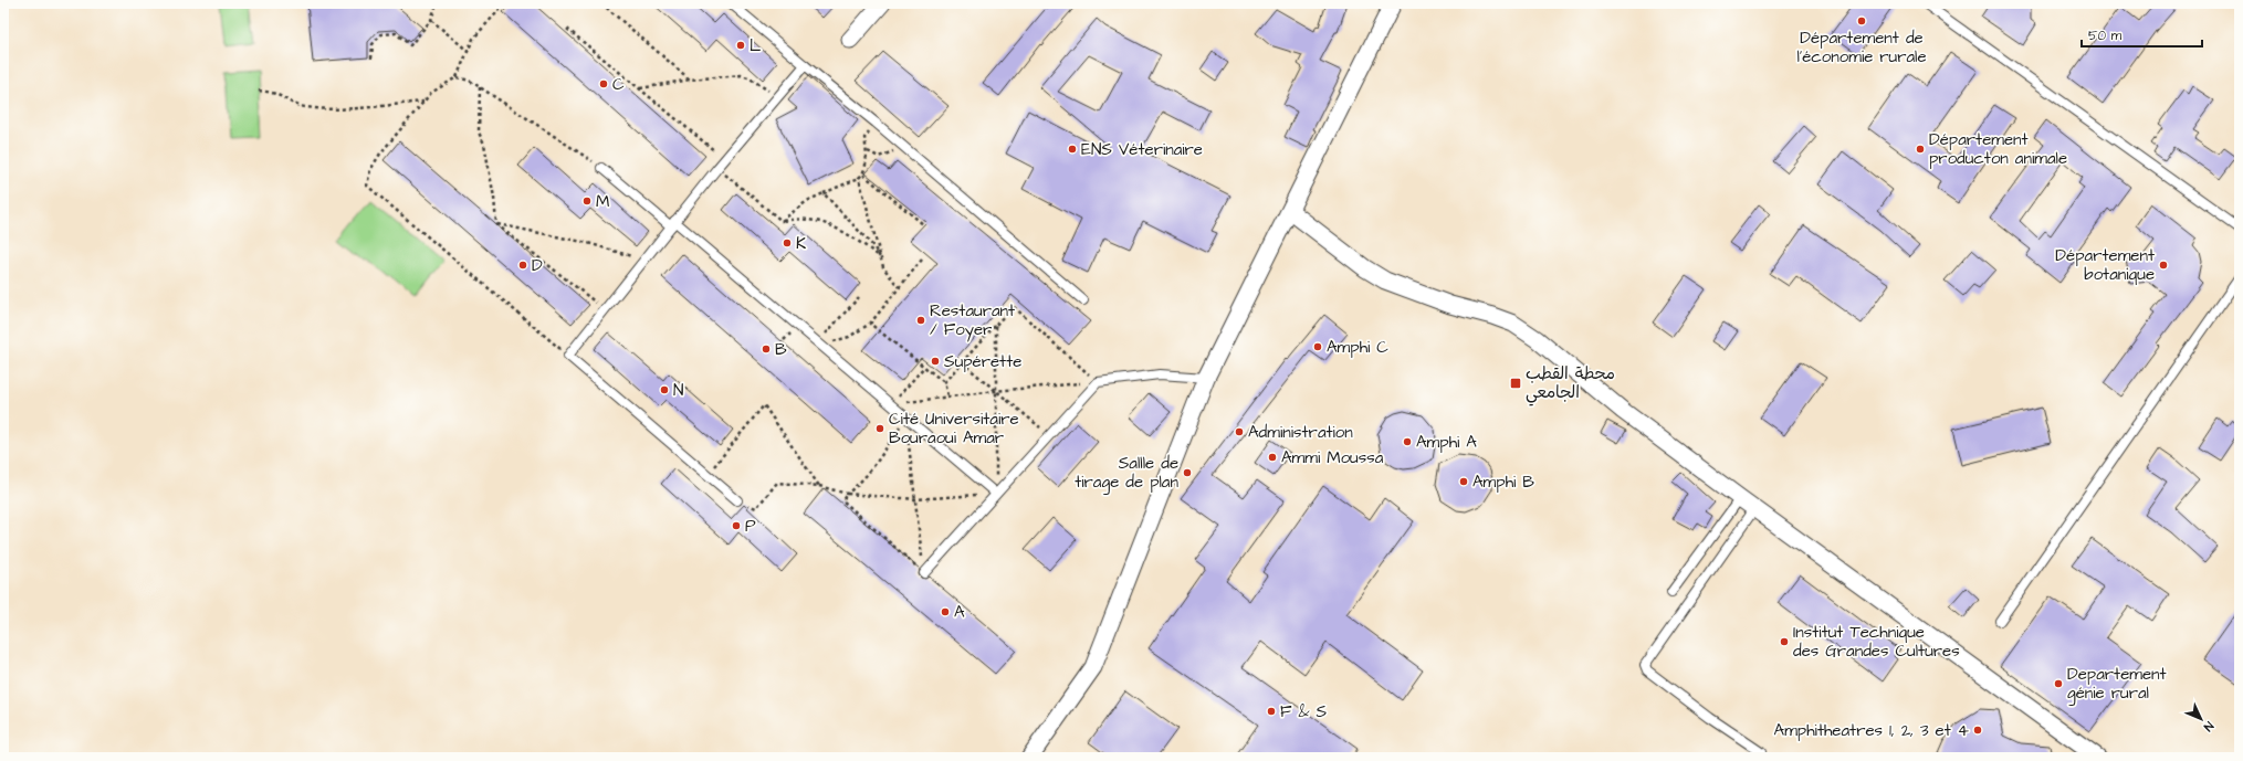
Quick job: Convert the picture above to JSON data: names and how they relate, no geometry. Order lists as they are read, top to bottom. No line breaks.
{"places":{"other":["Département de l'économie rurale","L","C","ENS Véterinaire","Département producton animale","M","K","D","Département botanique","Restaurant / Foyer","Amphi C","B","Supérette","N","Cité Universitaire Bouraoui Amar","Administration","Amphi A","Ammi Moussa","Sallle de tirage de plan","Amphi B","P","A","Institut Technique des Grandes Cultures","Departement génie rural","F & S","Amphitheatres 1, 2, 3 et 4"],"transit":["محطة القطب الجامعي"]},"scale_bar":"50 m","north":"bottom right"}
